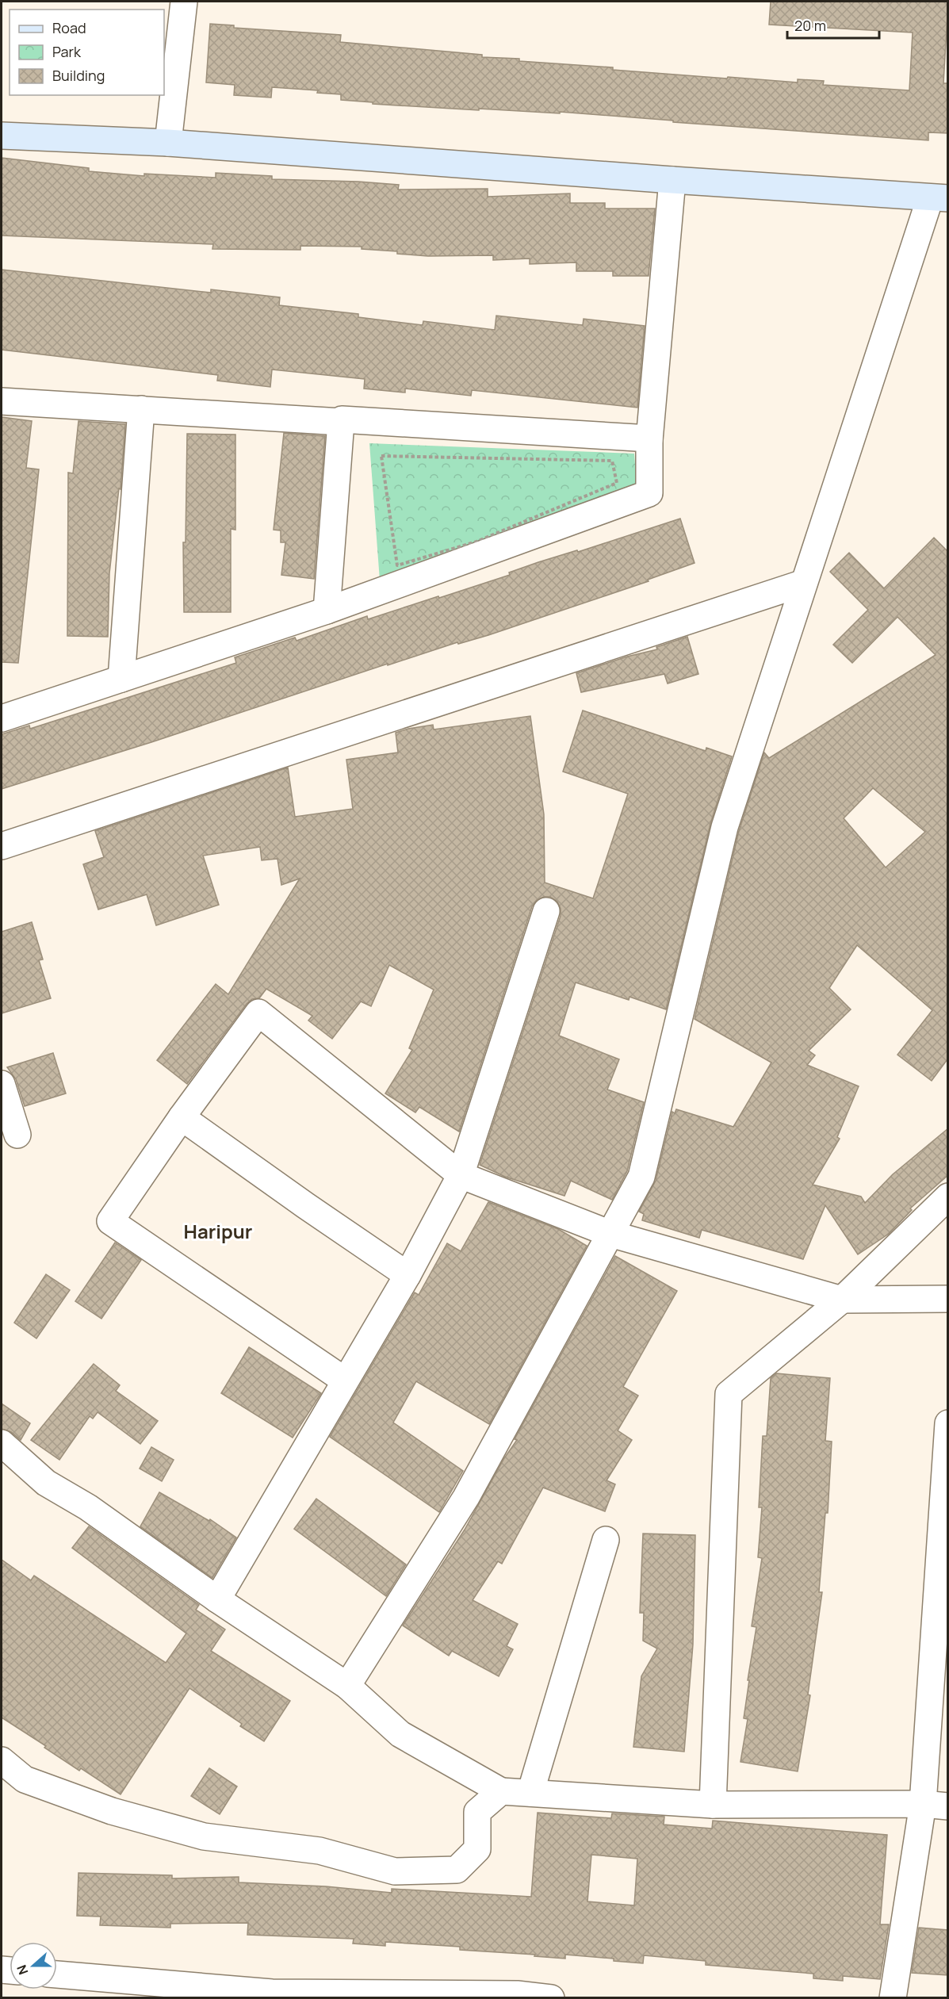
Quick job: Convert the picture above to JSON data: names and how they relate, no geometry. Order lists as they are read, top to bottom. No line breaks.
{"districts":["Haripur"],"legend":["Road","Park","Building"],"scale_bar":"20 m","north":"left"}
